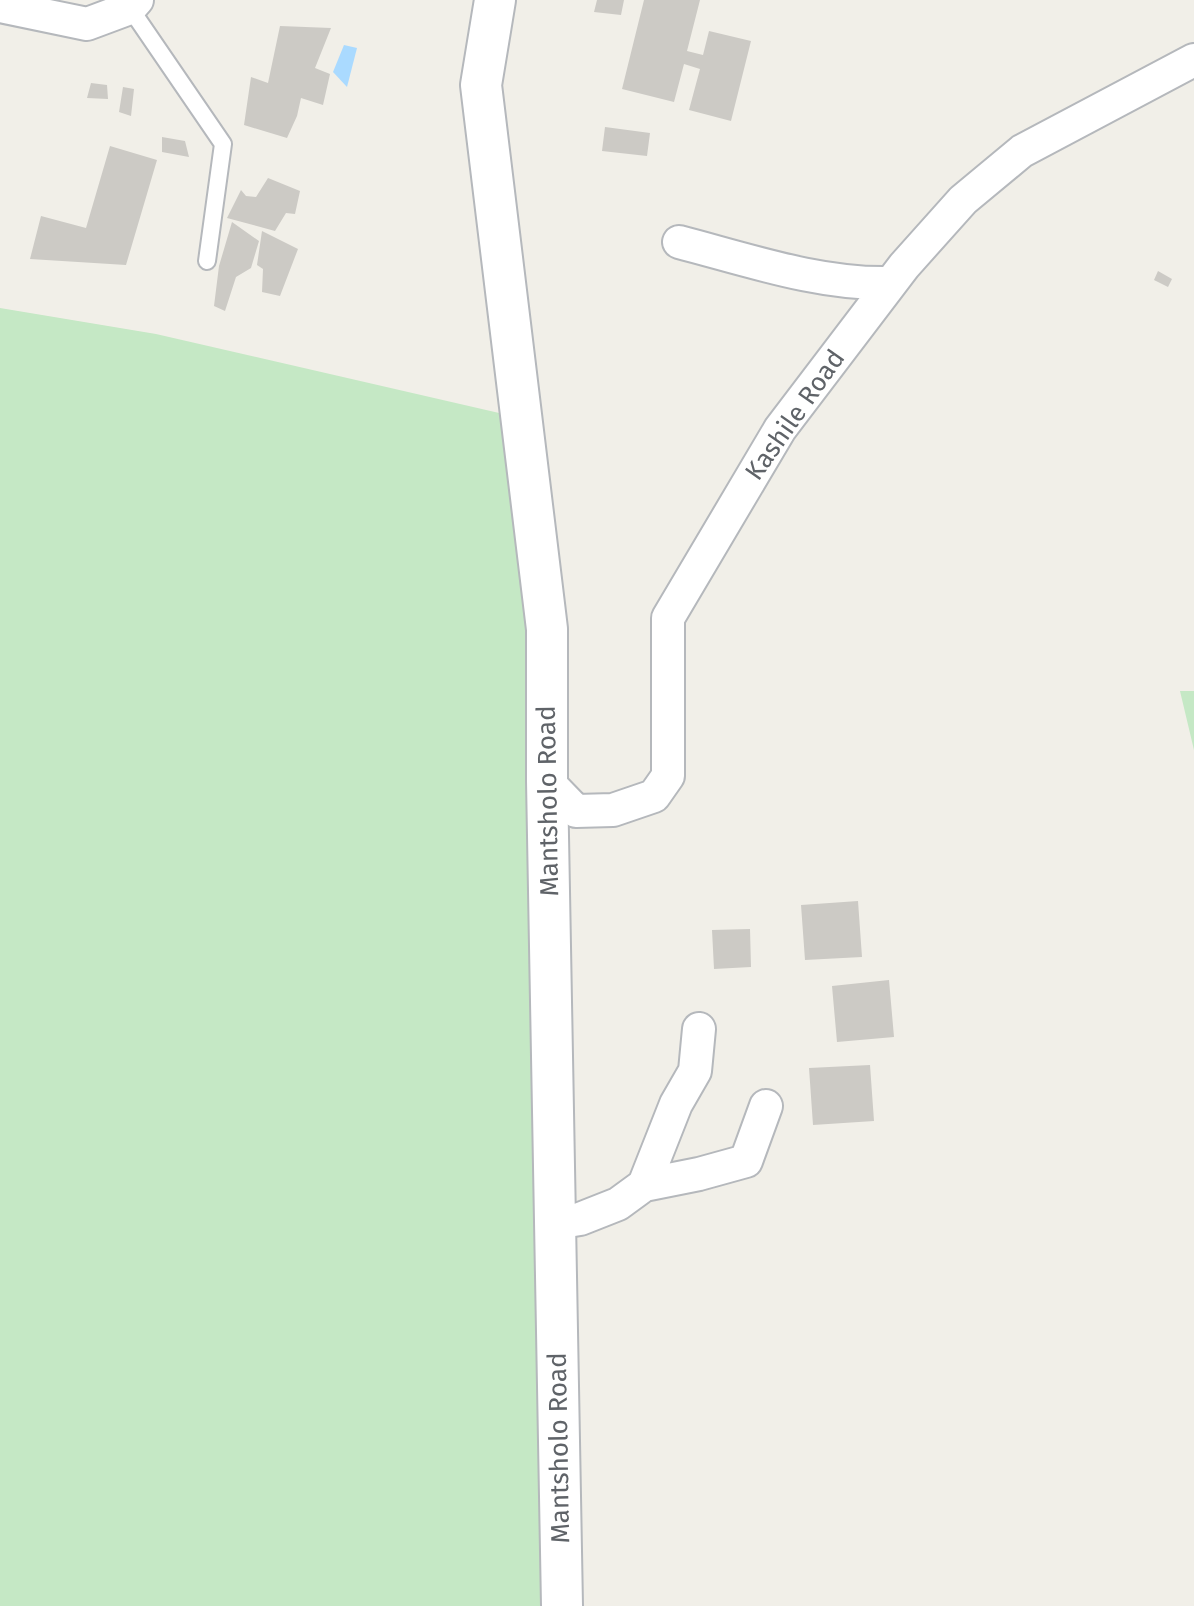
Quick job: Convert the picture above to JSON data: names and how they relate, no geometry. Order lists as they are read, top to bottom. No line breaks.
{"streets":{"street":["Kashile Road","Mantsholo Road"]},"crossings":[["Kashile Road","Mantsholo Road"]]}
